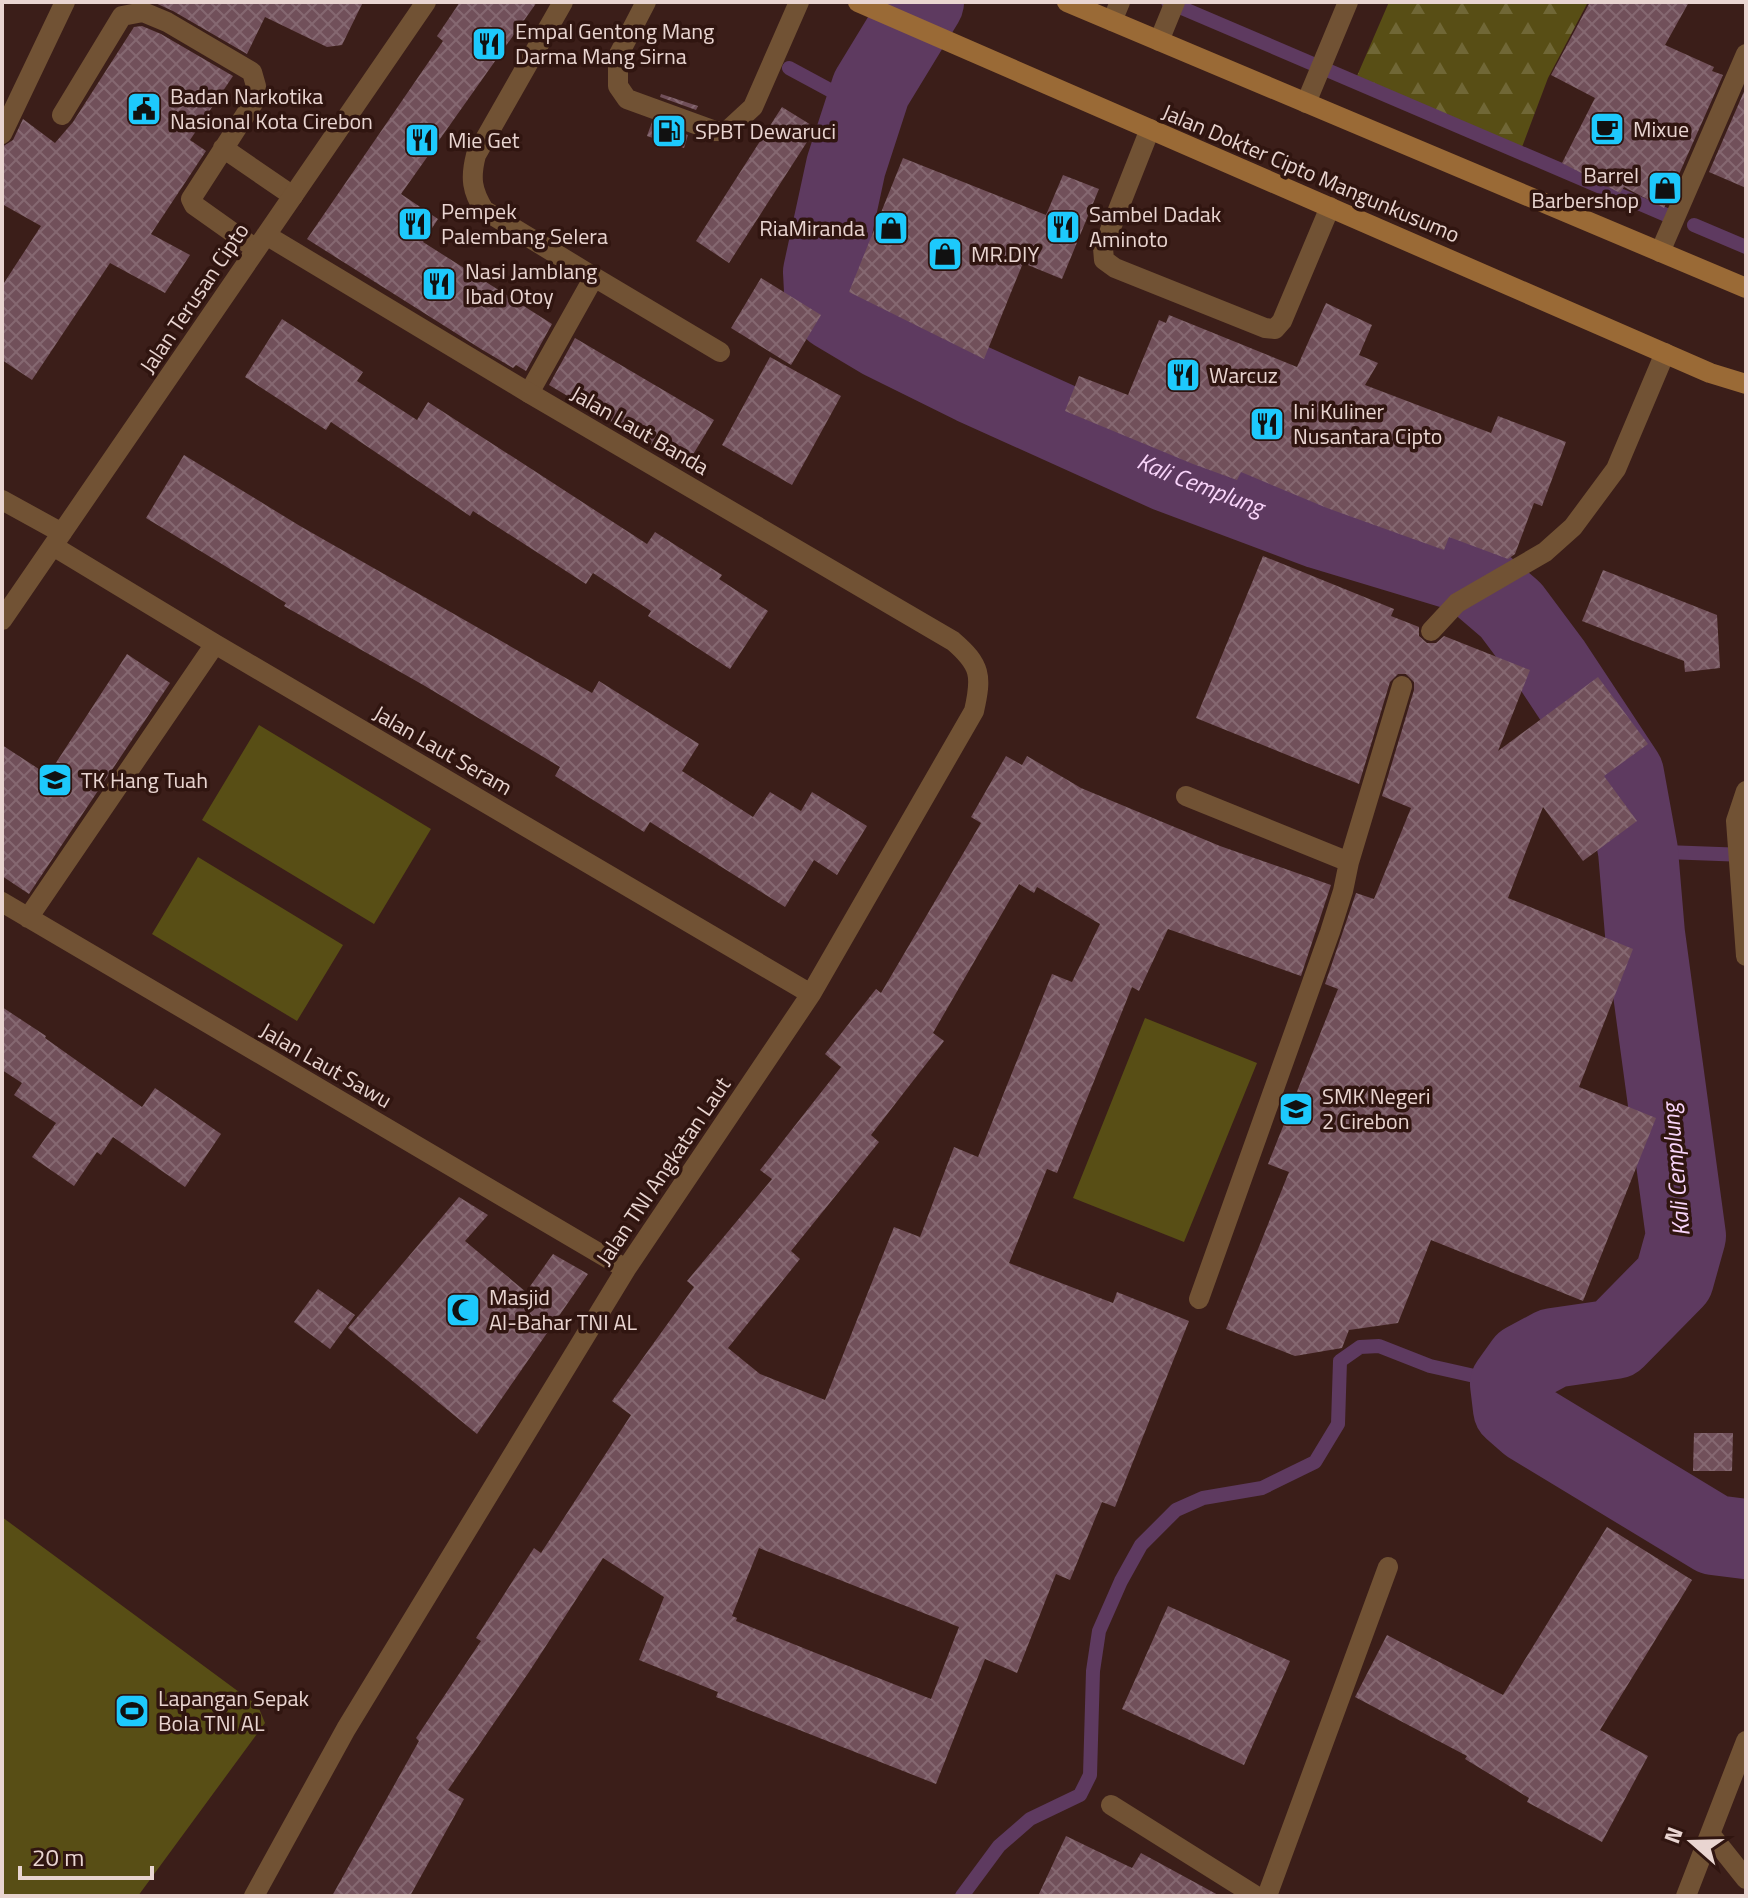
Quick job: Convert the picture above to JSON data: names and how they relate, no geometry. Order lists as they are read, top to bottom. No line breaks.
{"streets":{"main road":["Jalan Dokter Cipto Mangunkusumo"],"street":["Jalan Terusan Cipto","Jalan Laut Banda","Jalan Laut Seram","Jalan Laut Sawu","Jalan TNI Angkatan Laut"]},"crossings":[["Jalan Terusan Cipto","Jalan Laut Banda"],["Jalan Terusan Cipto","Jalan Laut Seram"],["Jalan Laut Banda","Jalan TNI Angkatan Laut"],["Jalan Laut Seram","Jalan TNI Angkatan Laut"],["Jalan Laut Sawu","Jalan TNI Angkatan Laut"]],"water":["Kali Cemplung"],"places":{"restaurant":["Empal Gentong Mang Darma Mang Sirna","Mie Get","Pempek Palembang Selera","Sambel Dadak Aminoto","Nasi Jamblang Ibad Otoy","Warcuz","Ini Kuliner Nusantara Cipto"],"public building":["Badan Narkotika Nasional Kota Cirebon"],"cafe":["Mixue"],"fuel station":["SPBT Dewaruci"],"shop":["Barrel Barbershop","RiaMiranda","MR.DIY"],"school or university":["TK Hang Tuah","SMK Negeri 2 Cirebon"],"mosque":["Masjid Al-Bahar TNI AL"],"sports":["Lapangan Sepak Bola TNI AL"]},"scale_bar":"20 m","north":"left"}
